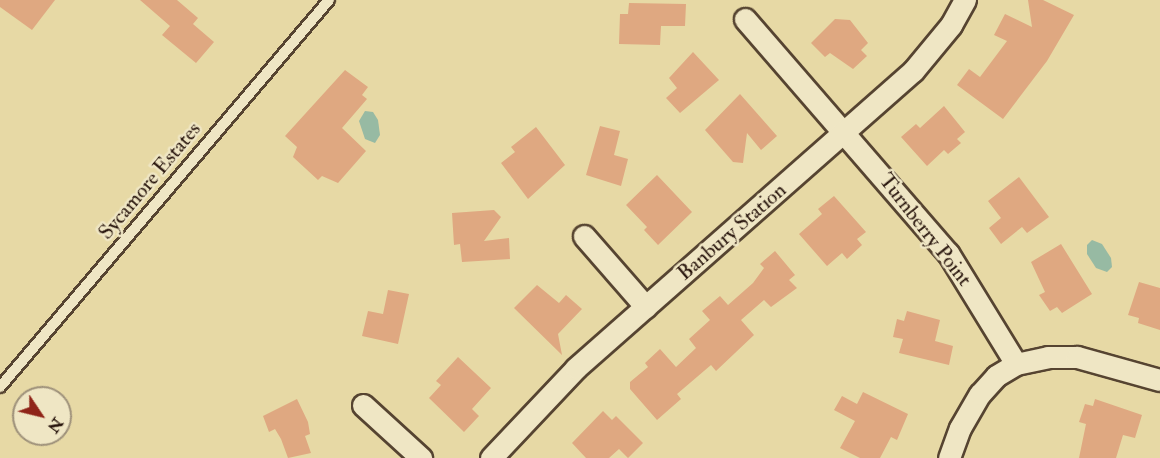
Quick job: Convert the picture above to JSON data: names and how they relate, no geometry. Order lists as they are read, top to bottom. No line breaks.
{"streets":{"street":["Turnberry Point","Banbury Station"],"lane":["Sycamore Estates"]},"crossings":[["Turnberry Point","Banbury Station"]],"north":"bottom right"}
